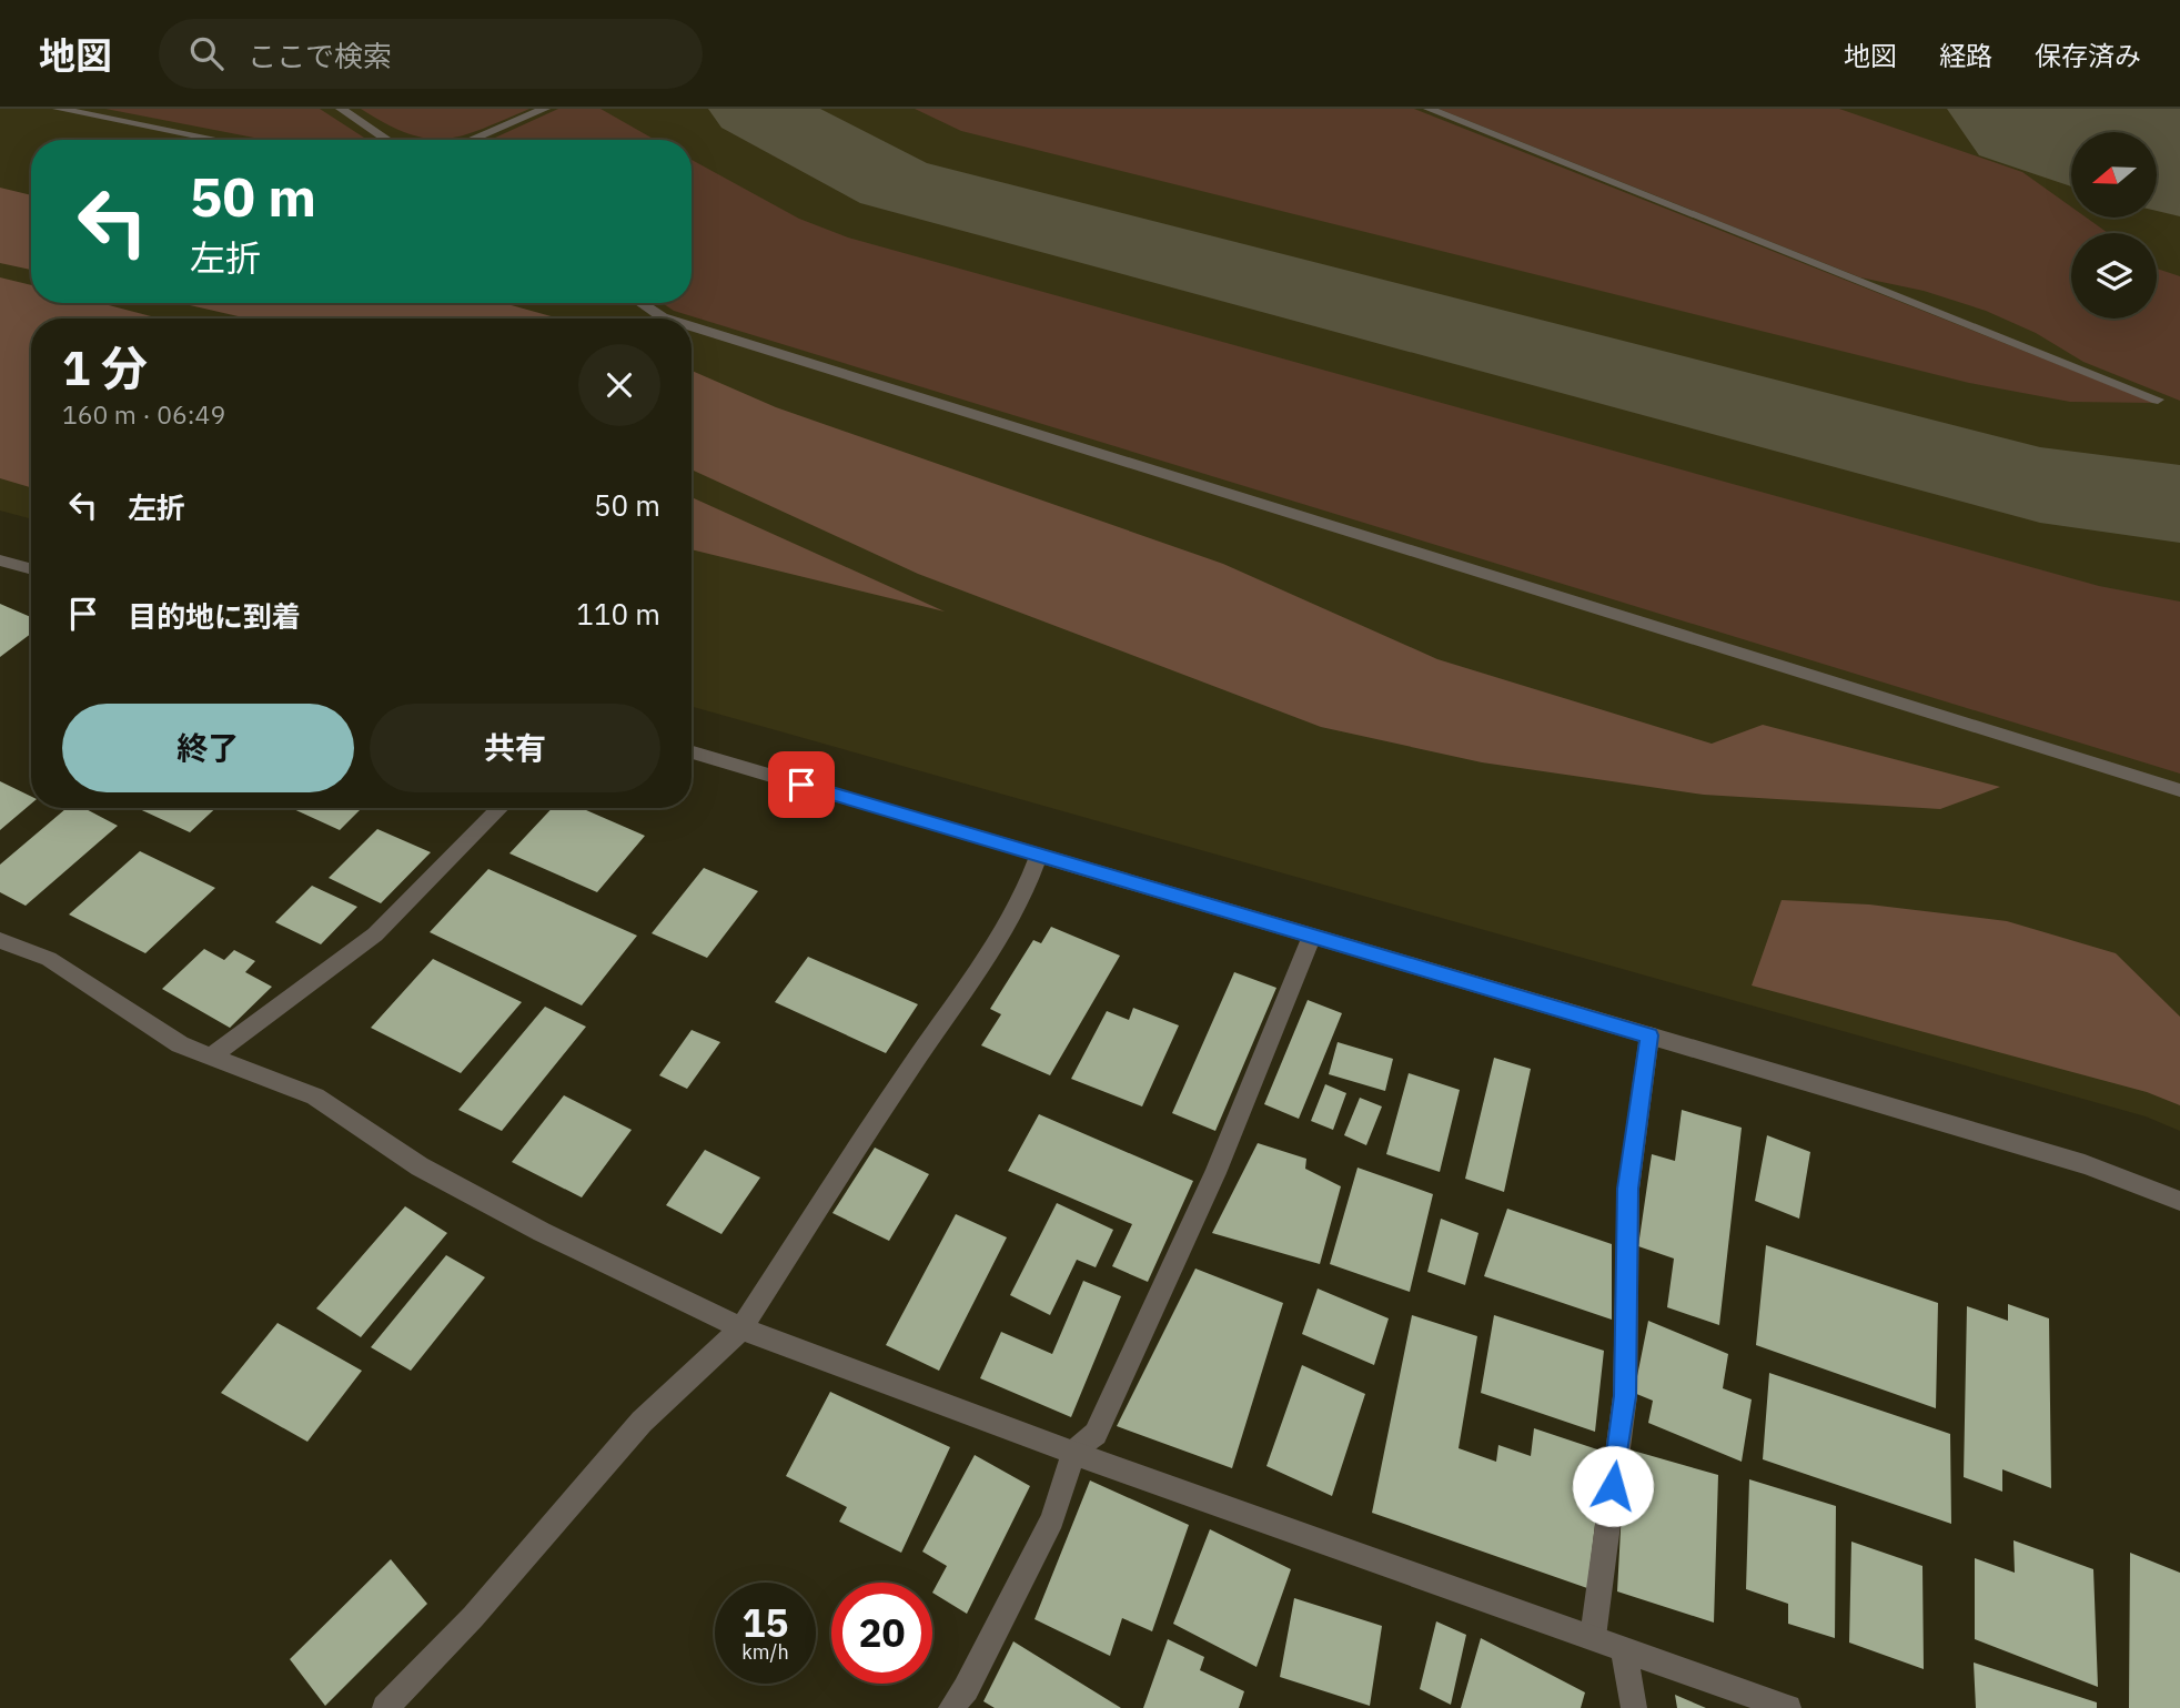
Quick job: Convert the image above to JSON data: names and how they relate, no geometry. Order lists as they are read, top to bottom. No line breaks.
{"north":"left","page":{"header":"地図","search":"ここで検索","nav":["地図","経路","保存済み"],"turn":["50 m","左折"],"heading":["1 分","160 m · 06:49"],"list":[{"name":"左折","value":"50 m"},{"name":"目的地に到着","value":"110 m"}],"buttons":["終了","共有"],"speed":"15 km/h","limit":"20"}}
